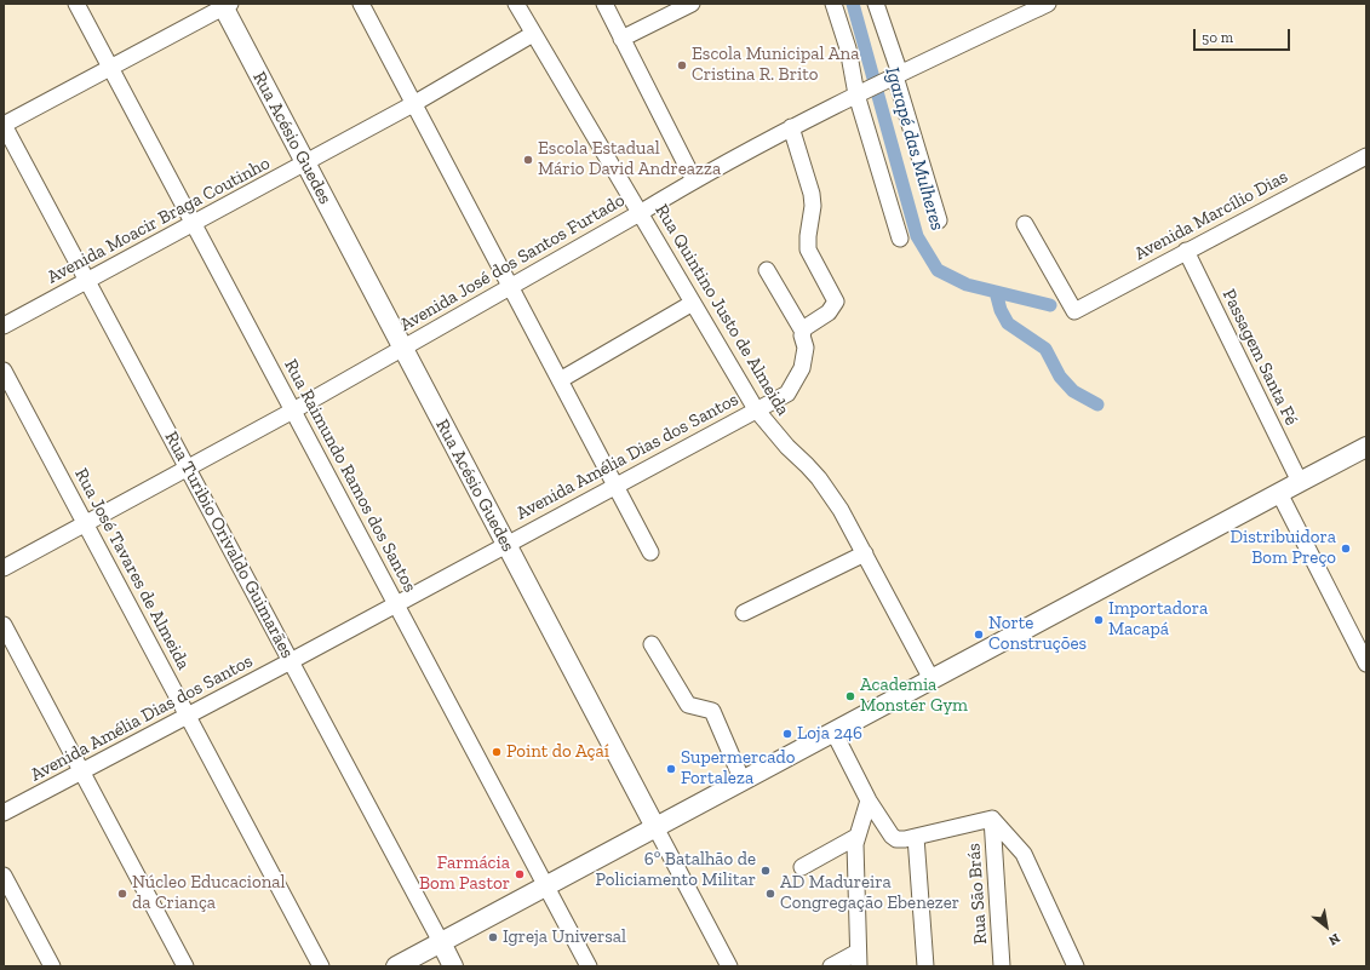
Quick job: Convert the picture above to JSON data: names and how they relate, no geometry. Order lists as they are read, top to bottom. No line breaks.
{"streets":{"street":["Rua Acésio Guedes","Avenida Marcílio Dias","Avenida Moacir Braga Coutinho","Avenida José dos Santos Furtado","Rua Quintino Justo de Almeida","Passagem Santa Fé","Avenida Amélia Dias dos Santos","Rua Raimundo Ramos dos Santos","Rua Turibio Orivaldo Guimarães","Rua José Tavares de Almeida","Rua São Brás"]},"crossings":[["Rua Acésio Guedes","Avenida Moacir Braga Coutinho"],["Rua Acésio Guedes","Avenida José dos Santos Furtado"],["Rua Acésio Guedes","Avenida Amélia Dias dos Santos"],["Avenida Marcílio Dias","Passagem Santa Fé"],["Avenida Moacir Braga Coutinho","Rua Quintino Justo de Almeida"],["Avenida Moacir Braga Coutinho","Rua Raimundo Ramos dos Santos"],["Avenida Moacir Braga Coutinho","Rua Turibio Orivaldo Guimarães"],["Avenida José dos Santos Furtado","Rua Quintino Justo de Almeida"],["Avenida José dos Santos Furtado","Rua Raimundo Ramos dos Santos"],["Avenida José dos Santos Furtado","Rua Turibio Orivaldo Guimarães"],["Avenida José dos Santos Furtado","Rua José Tavares de Almeida"],["Rua Quintino Justo de Almeida","Avenida Amélia Dias dos Santos"],["Avenida Amélia Dias dos Santos","Rua Raimundo Ramos dos Santos"],["Avenida Amélia Dias dos Santos","Rua Turibio Orivaldo Guimarães"],["Avenida Amélia Dias dos Santos","Rua José Tavares de Almeida"]],"water":["Igarapé das Mulheres"],"places":["Escola Municipal Ana Cristina R. Brito","Escola Estadual Mário David Andreazza","Distribuidora Bom Preço","Importadora Macapá","Norte Construções","Academia Monster Gym","Loja 246","Point do Açaí","Supermercado Fortaleza","6º Batalhão de Policiamento Militar","Farmácia Bom Pastor","Núcleo Educacional da Criança","AD Madureira Congregação Ebenezer","Igreja Universal"],"scale_bar":"50 m","north":"bottom right"}
